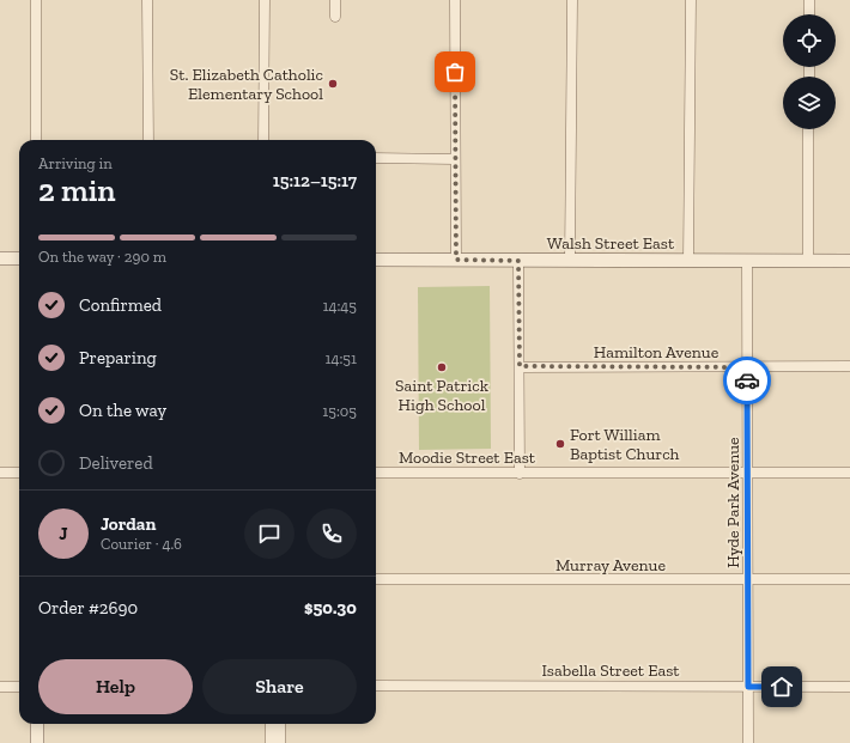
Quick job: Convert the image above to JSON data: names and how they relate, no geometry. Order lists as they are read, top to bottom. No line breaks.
{"streets":{"street":["Walsh Street East","Hamilton Avenue","Moodie Street East","Hyde Park Avenue","Murray Avenue","Isabella Street East"]},"crossings":[["Walsh Street East","Hyde Park Avenue"],["Hamilton Avenue","Hyde Park Avenue"],["Moodie Street East","Hyde Park Avenue"],["Hyde Park Avenue","Murray Avenue"],["Hyde Park Avenue","Isabella Street East"]],"places":["St. Elizabeth Catholic Elementary School","Saint Patrick High School","Fort William Baptist Church"],"page":{"heading":["2 min","Arriving in","15:12–15:17"],"panel":["Jordan","Courier · 4.6","Order #2690","$50.30"],"bar":"On the way · 290 m","list":[["Confirmed","14:45"],["Preparing","14:51"],["On the way","15:05"],"Delivered"],"round":"J","buttons":["Help","Share"]}}
